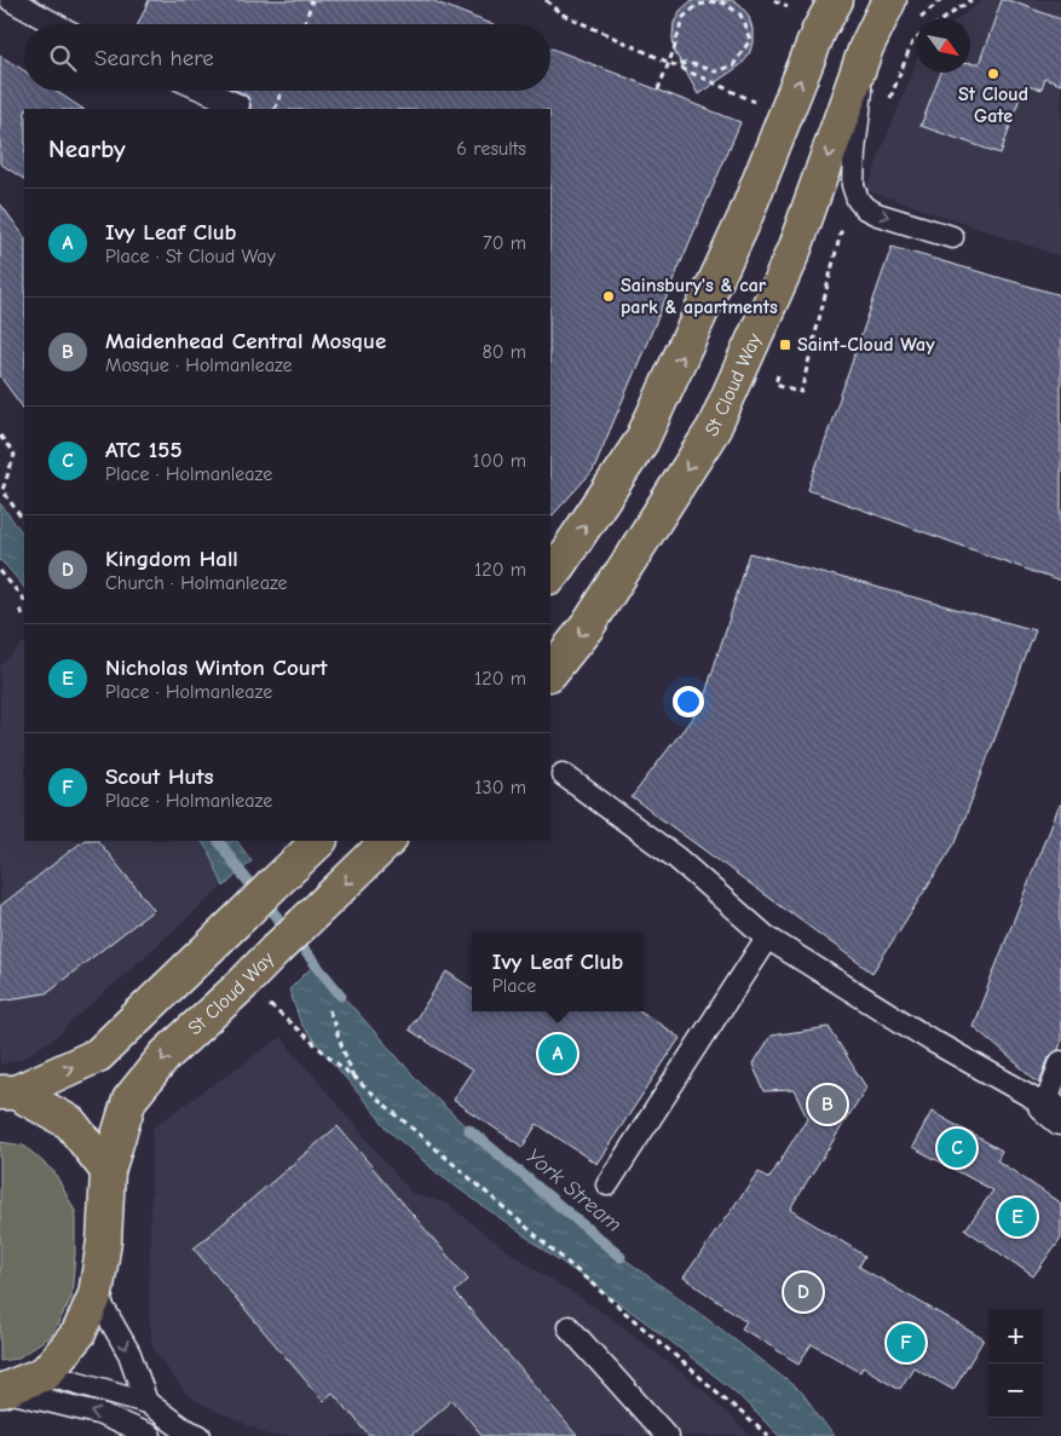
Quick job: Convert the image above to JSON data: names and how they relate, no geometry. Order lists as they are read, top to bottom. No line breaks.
{"streets":{"main road":["St Cloud Way"]},"water":["York Stream"],"places":{"other":["St Cloud Gate","Sainsbury's & car park & apartments"],"transit":["Saint-Cloud Way"]},"north":"bottom right","page":{"search":"Search here","heading":["Nearby","6 results"],"list":[{"mark":"A","name":"Ivy Leaf Club","note":"Place · St Cloud Way","value":"70 m"},{"mark":"B","name":"Maidenhead Central Mosque","note":"Mosque · Holmanleaze","value":"80 m"},{"mark":"C","name":"ATC 155","note":"Place · Holmanleaze","value":"100 m"},{"mark":"D","name":"Kingdom Hall","note":"Church · Holmanleaze","value":"120 m"},{"mark":"E","name":"Nicholas Winton Court","note":"Place · Holmanleaze","value":"120 m"},{"mark":"F","name":"Scout Huts","note":"Place · Holmanleaze","value":"130 m"}],"popup":["Ivy Leaf Club","Place"],"pins":["A","B","C","E","D","F"],"map_buttons":["+","−"]}}
